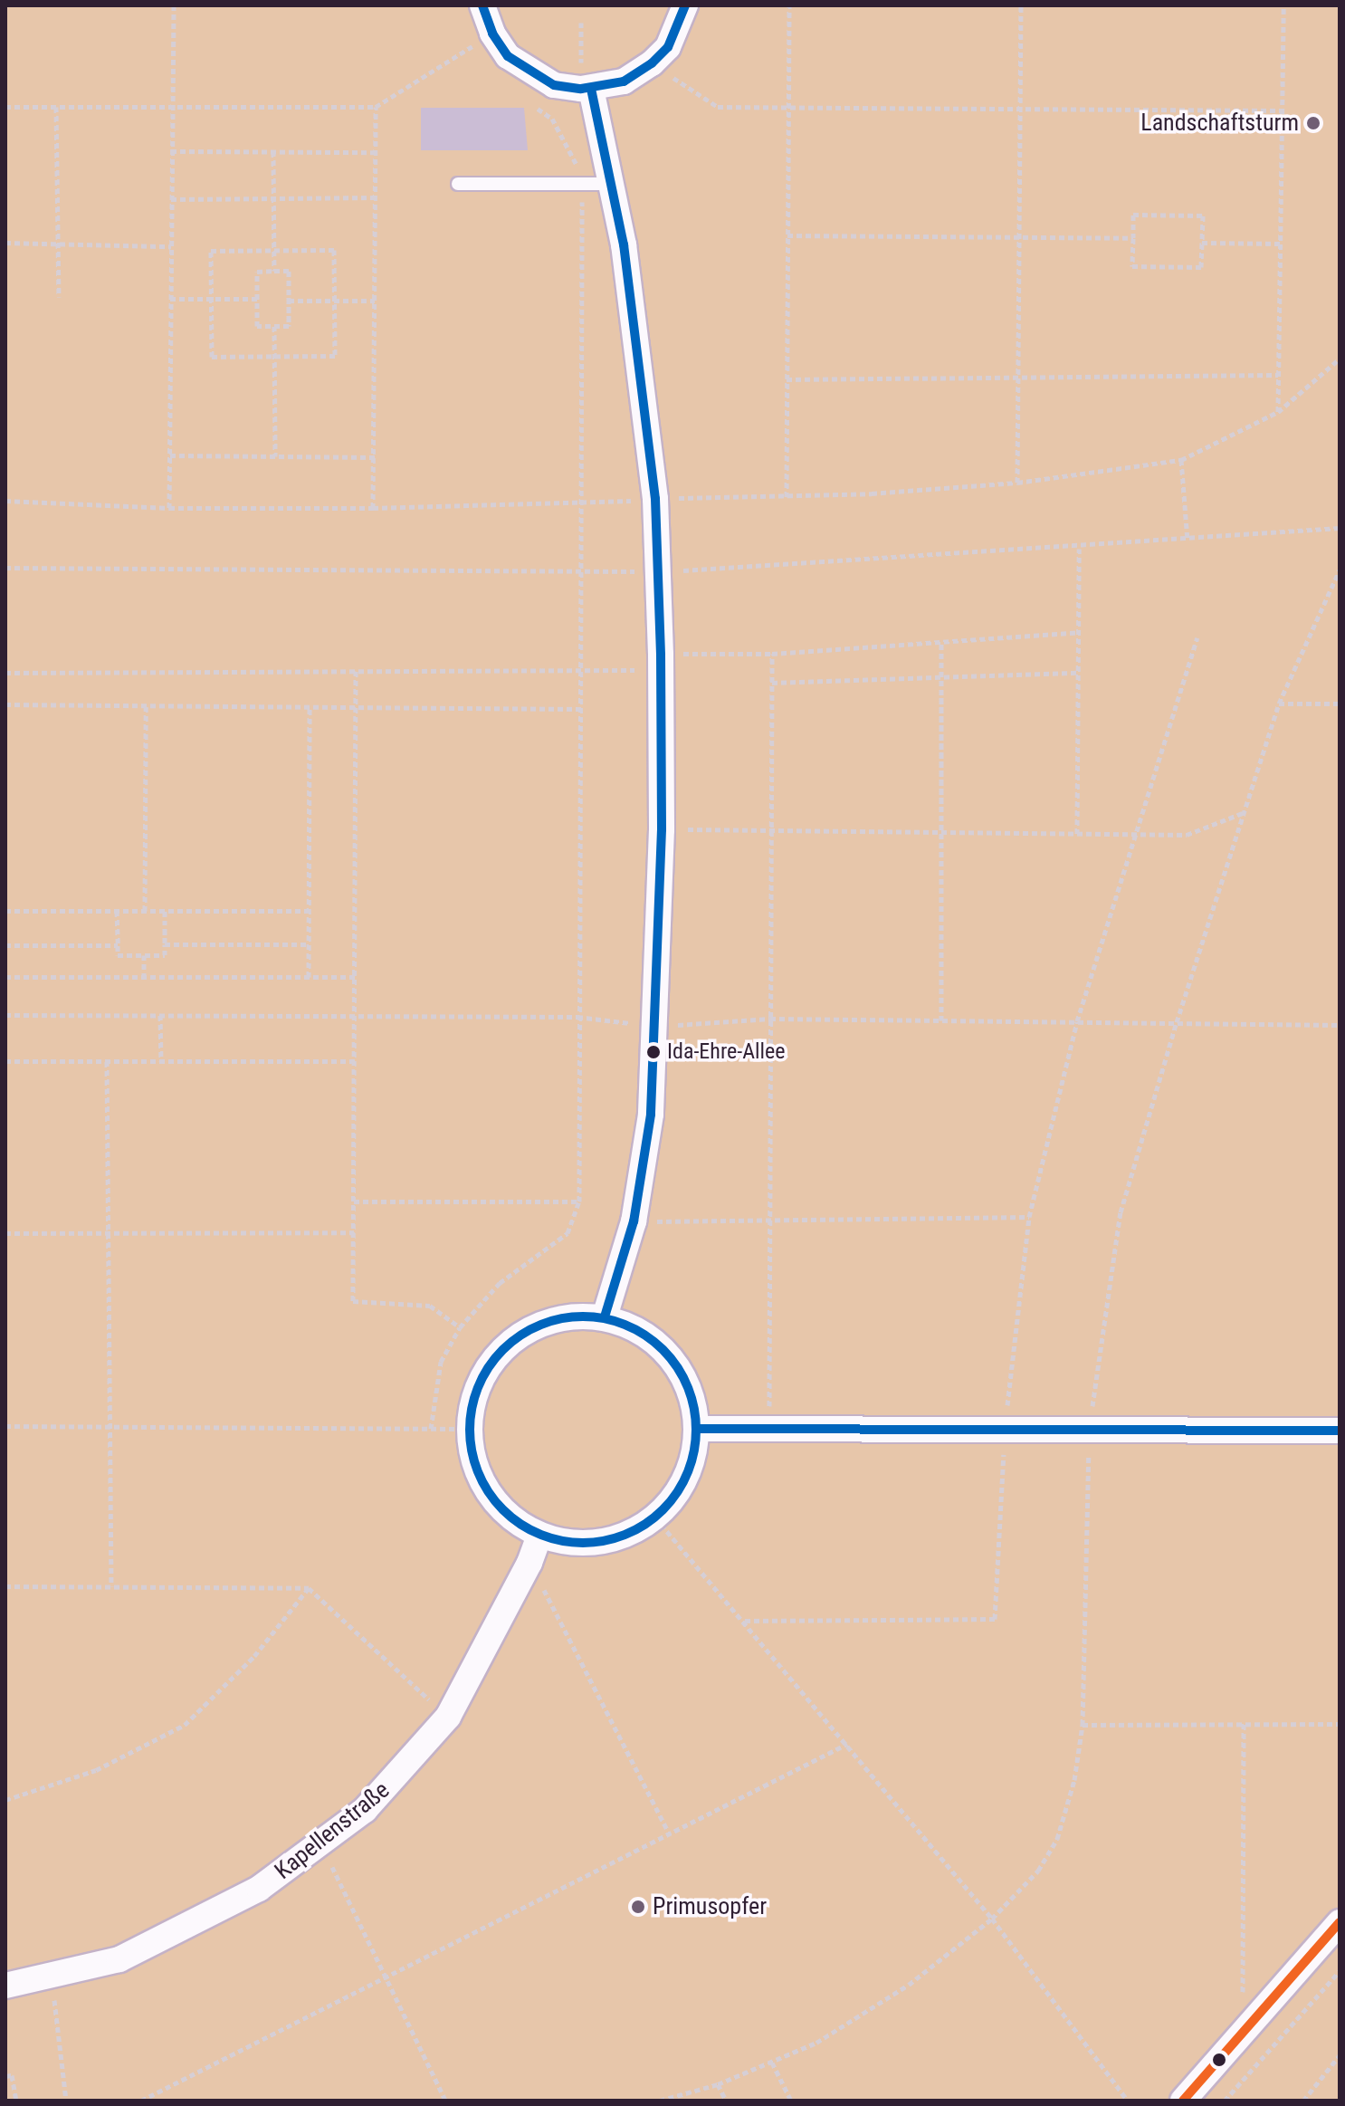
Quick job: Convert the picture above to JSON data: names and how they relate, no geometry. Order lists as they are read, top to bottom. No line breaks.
{"streets":{"street":["Kapellenstraße"]},"places":["Landschaftsturm","Ida-Ehre-Allee","Primusopfer"]}
